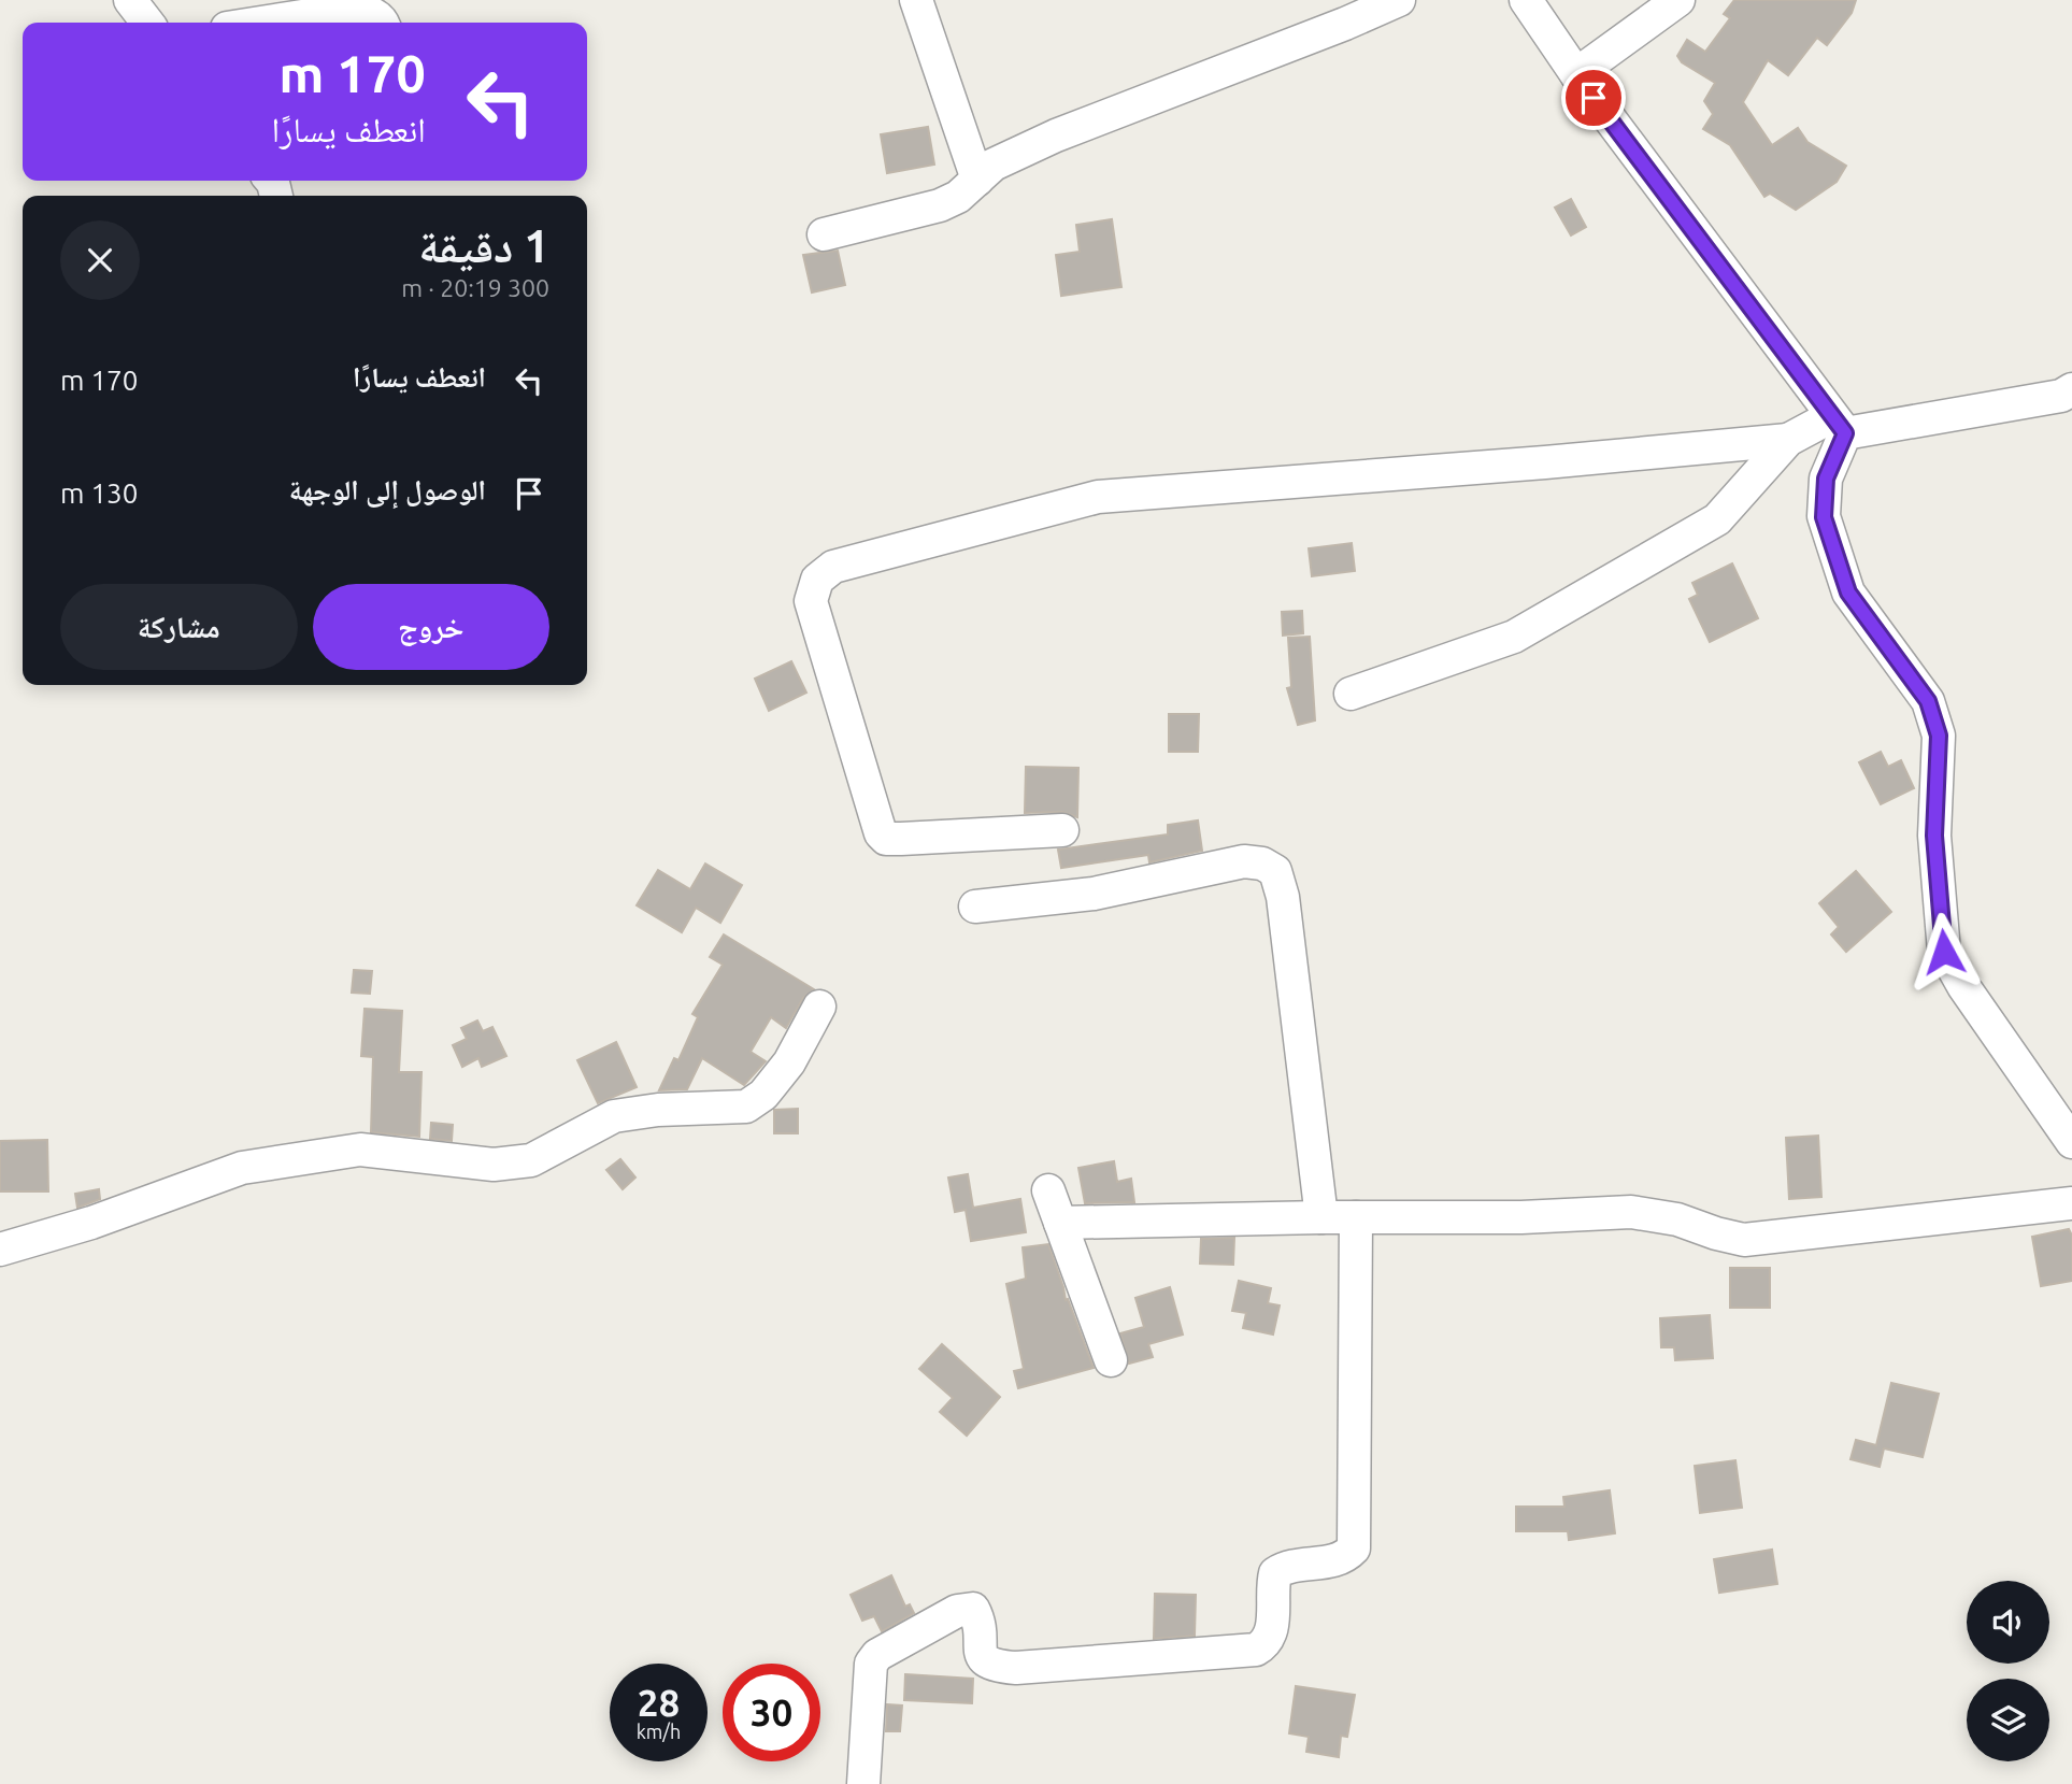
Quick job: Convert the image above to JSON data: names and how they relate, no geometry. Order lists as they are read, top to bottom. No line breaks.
{"page":{"turn":["170 m","انعطف يسارًا"],"heading":["1 دقيقة","300 m · 20:19"],"list":[{"name":"انعطف يسارًا","value":"170 m"},{"name":"الوصول إلى الوجهة","value":"130 m"}],"buttons":["خروج","مشاركة"],"speed":"28 km/h","limit":"30"}}
